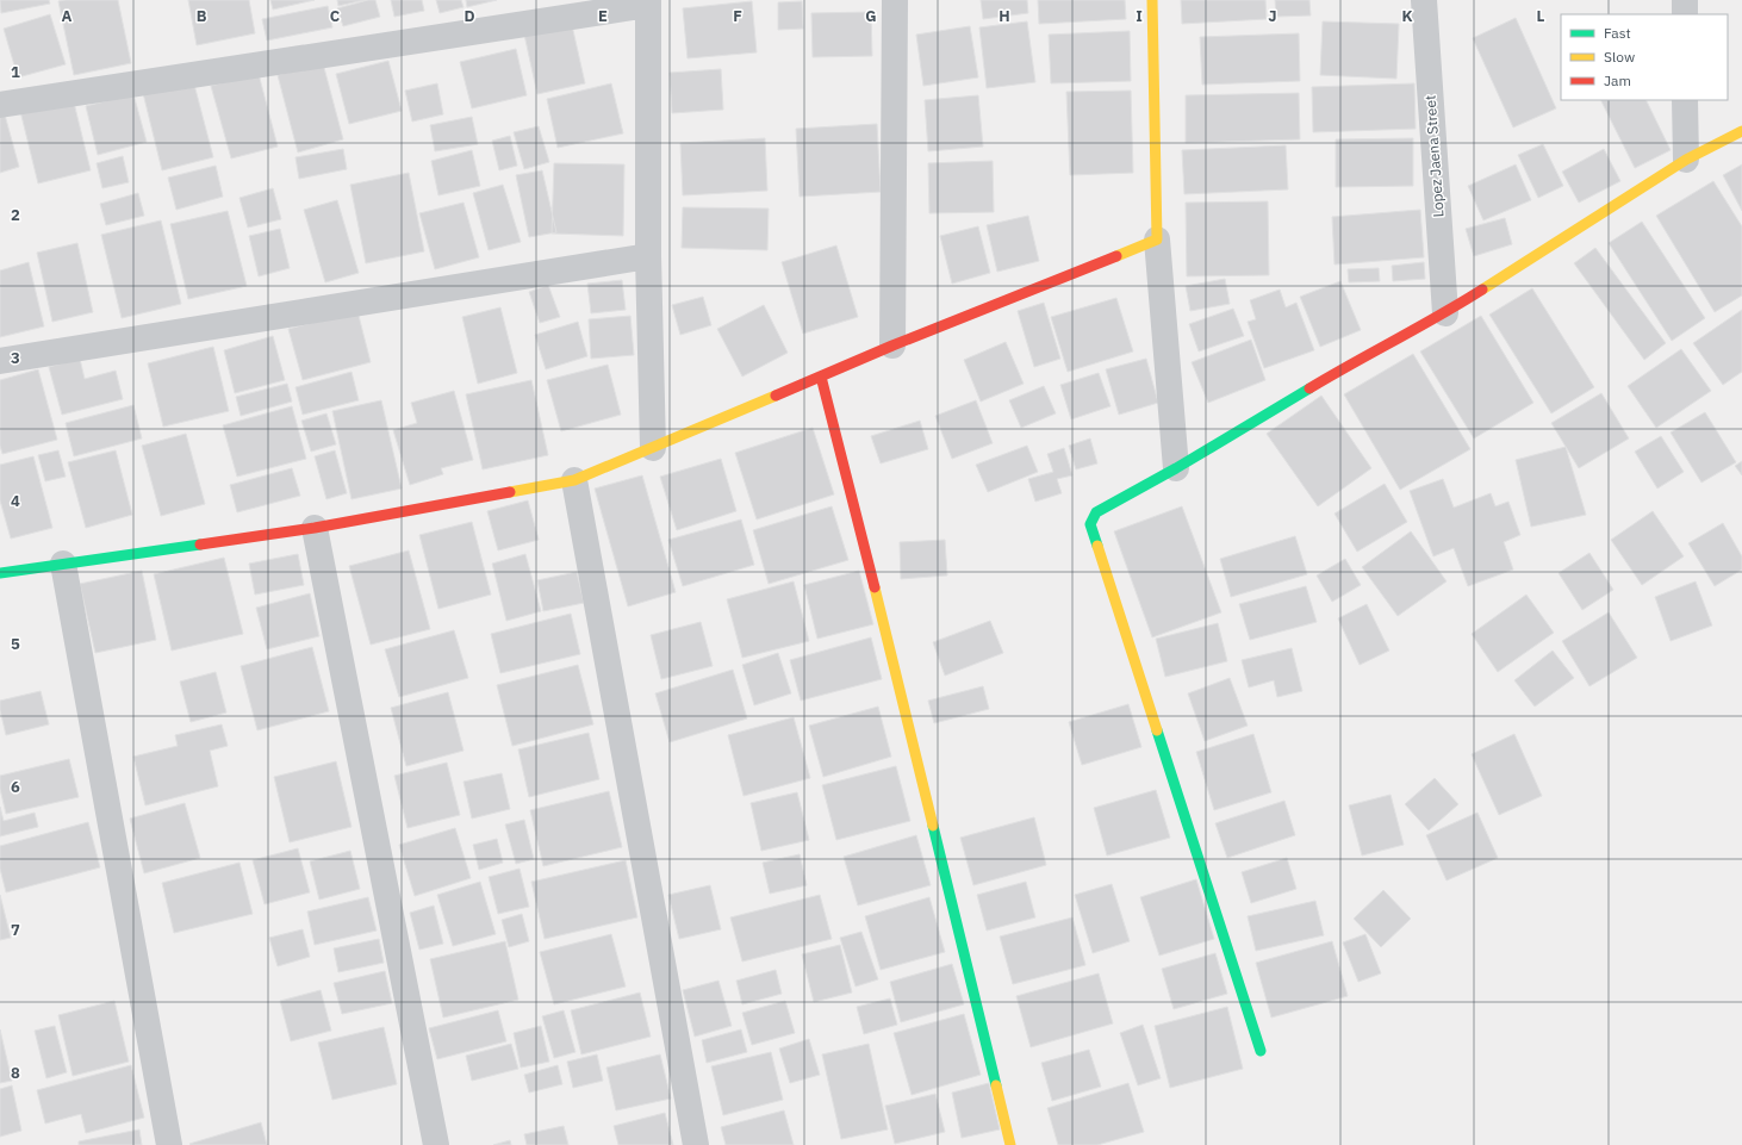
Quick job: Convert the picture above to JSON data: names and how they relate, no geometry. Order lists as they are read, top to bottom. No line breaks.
{"streets":{"street":["Lopez Jaena Street"]},"legend":["Fast","Slow","Jam"],"grid":{"columns":["A","B","C","D","E","F","G","H","I","J","K","L"],"rows":["1","2","3","4","5","6","7","8"]}}
